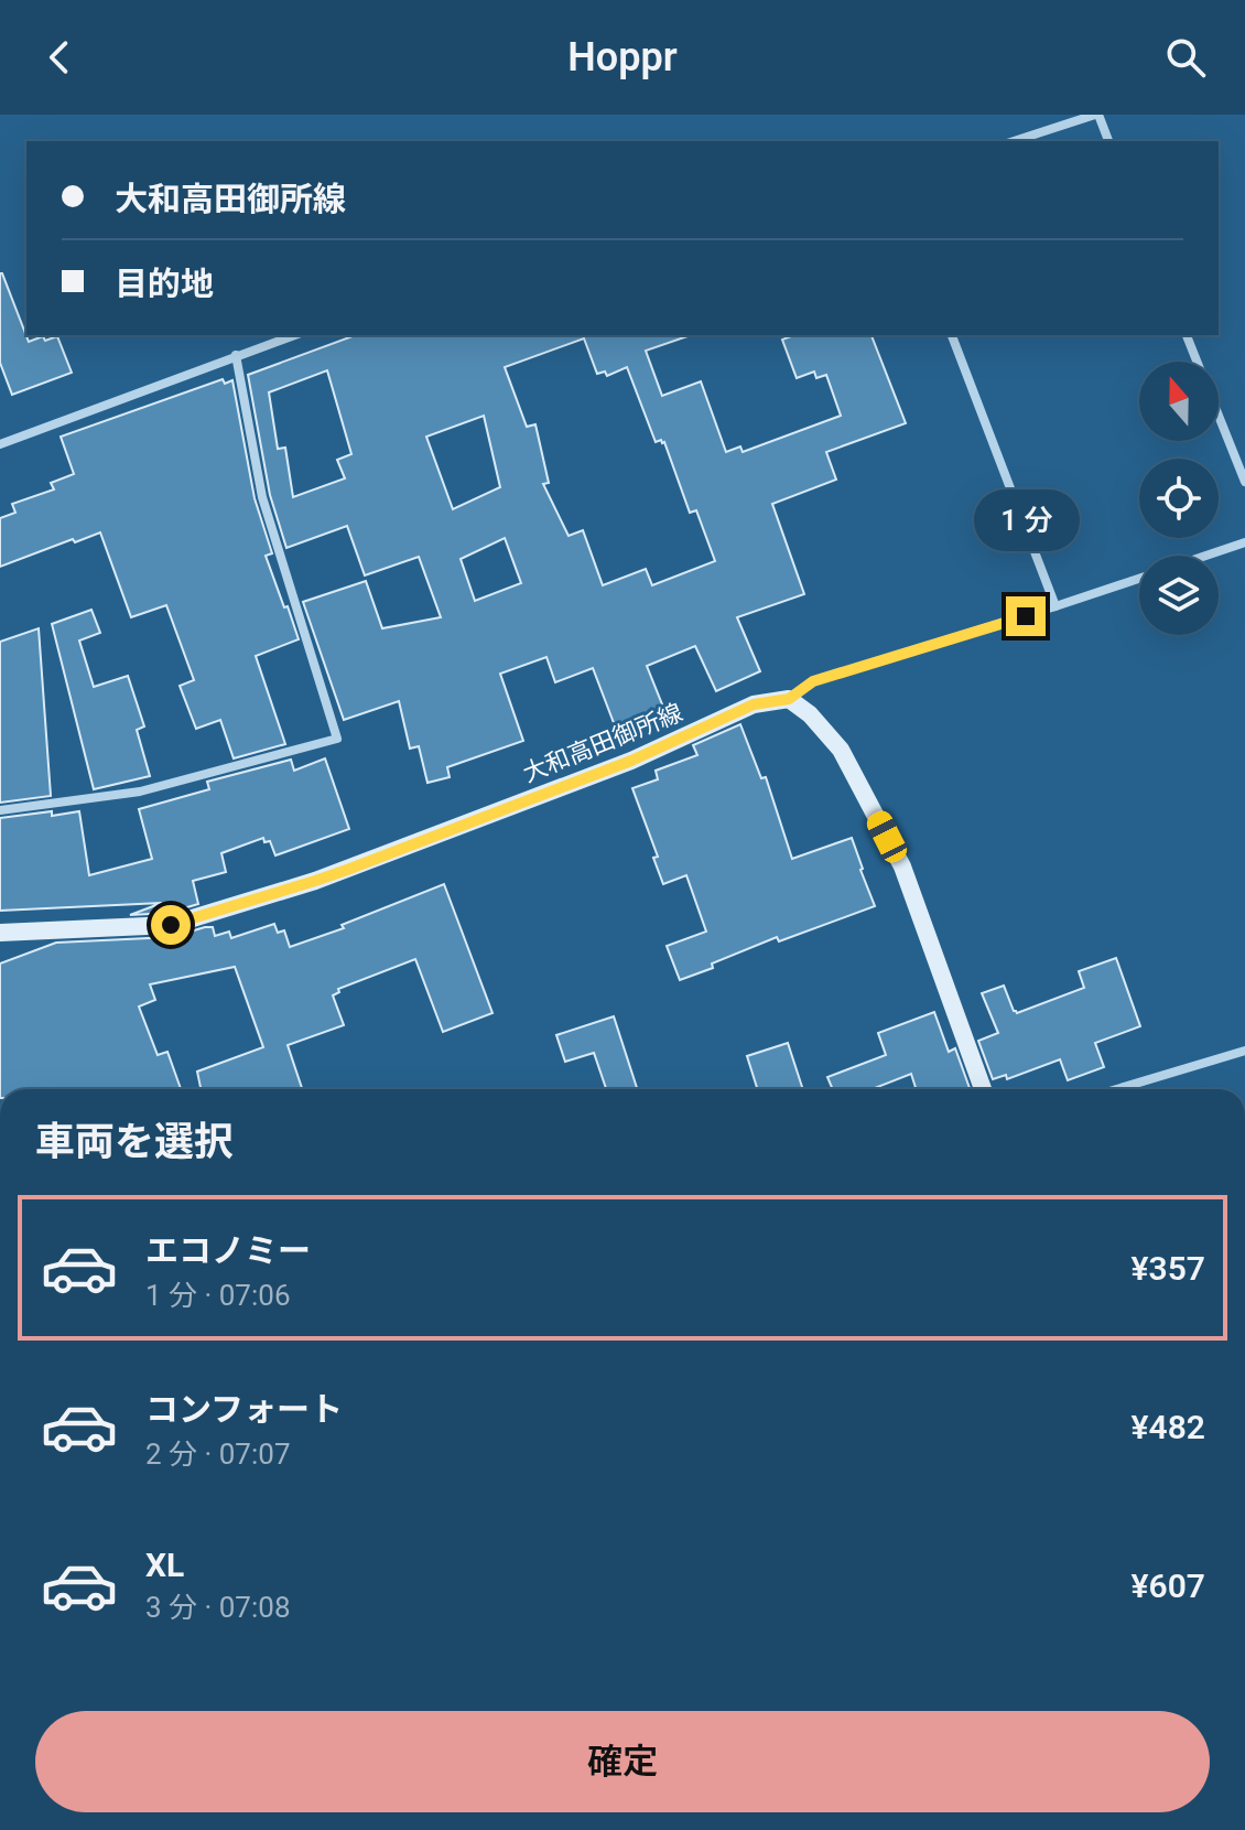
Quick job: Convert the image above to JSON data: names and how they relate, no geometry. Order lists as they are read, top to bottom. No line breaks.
{"streets":{"main road":["大和高田御所線"]},"north":"top","page":{"header":"Hoppr","banner":["大和高田御所線","目的地"],"bubble":"1 分","heading":"車両を選択","list":[{"name":"エコノミー","note":"1 分 · 07:06","value":"¥357"},{"name":"コンフォート","note":"2 分 · 07:07","value":"¥482"},{"name":"XL","note":"3 分 · 07:08","value":"¥607"}],"buttons":"確定"}}
